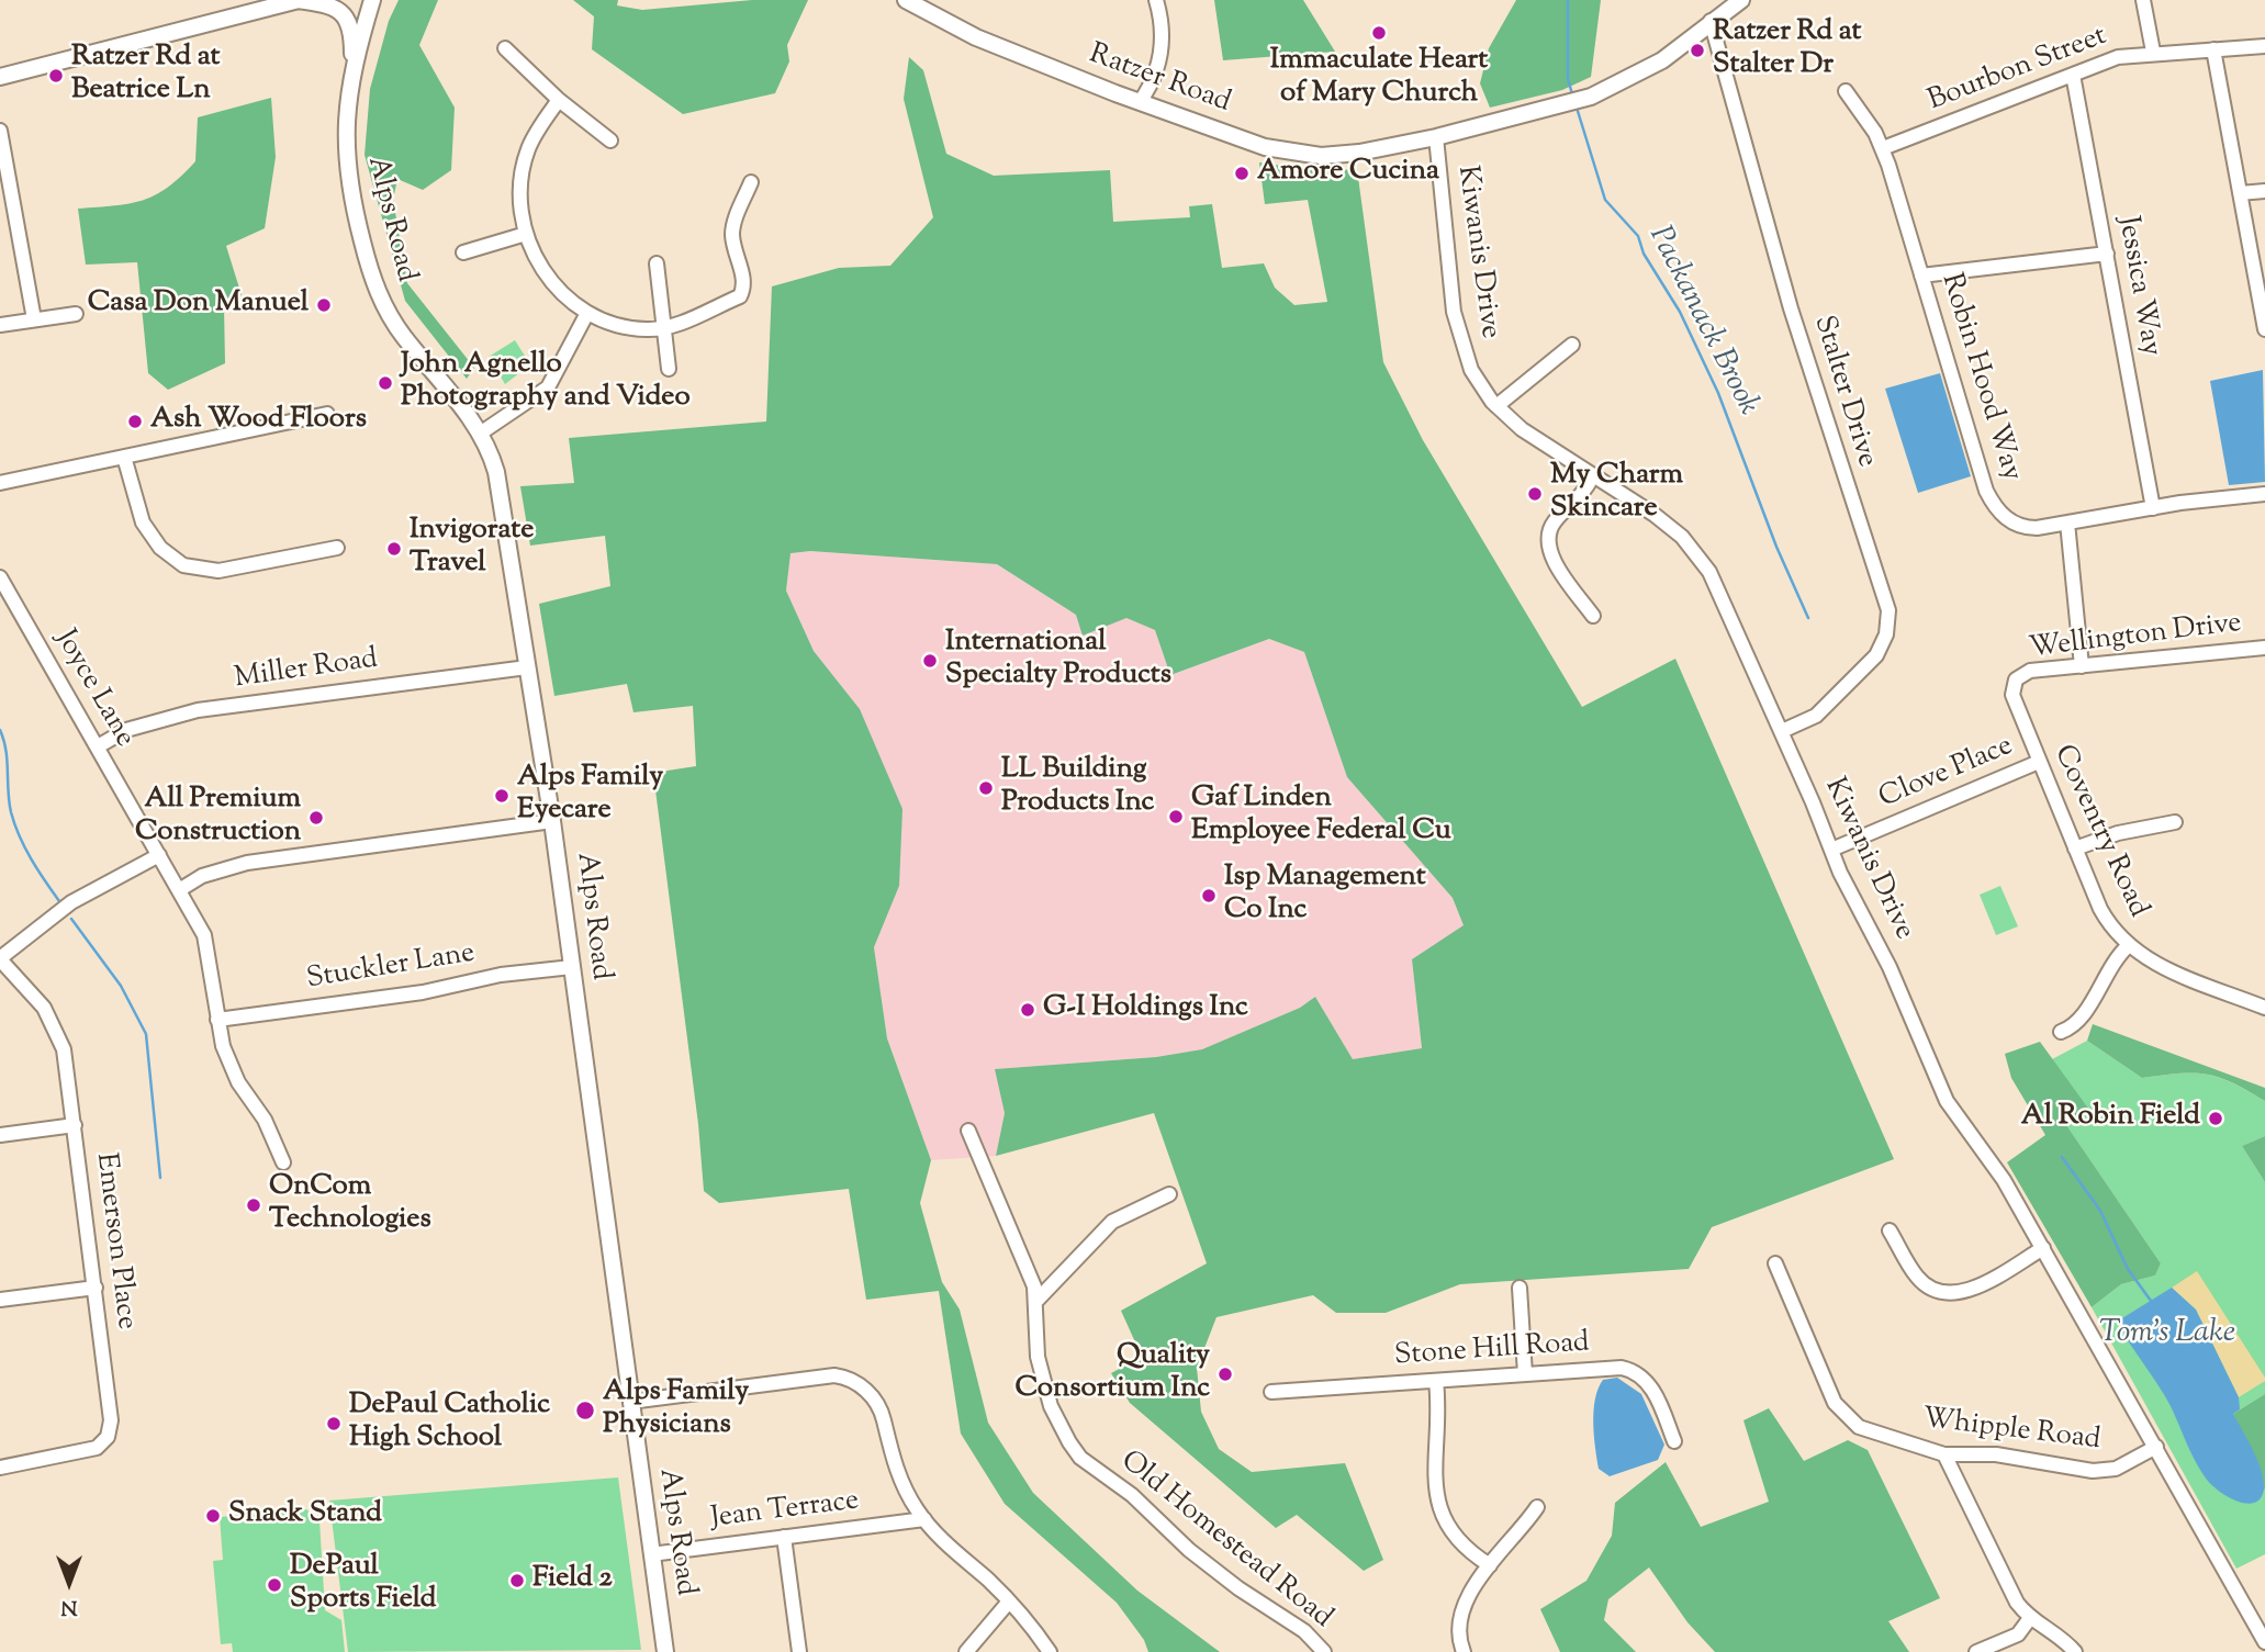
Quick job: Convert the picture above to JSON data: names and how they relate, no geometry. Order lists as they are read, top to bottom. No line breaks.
{"streets":{"main road":["Ratzer Road","Alps Road"],"street":["Bourbon Street","Kiwanis Drive","Jessica Way","Robin Hood Way","Stalter Drive","Wellington Drive","Miller Road","Joyce Lane","Clove Place","Coventry Road","Stuckler Lane","Emerson Place","Stone Hill Road","Whipple Road","Jean Terrace","Old Homestead Road"]},"crossings":[["Bourbon Street","Jessica Way"],["Bourbon Street","Robin Hood Way"],["Ratzer Road","Kiwanis Drive"],["Ratzer Road","Stalter Drive"],["Alps Road","Miller Road"],["Alps Road","Stuckler Lane"],["Alps Road","Jean Terrace"],["Kiwanis Drive","Stalter Drive"],["Kiwanis Drive","Clove Place"],["Kiwanis Drive","Whipple Road"],["Jessica Way","Robin Hood Way"],["Wellington Drive","Coventry Road"],["Miller Road","Joyce Lane"],["Joyce Lane","Stuckler Lane"],["Clove Place","Coventry Road"]],"water":["Packanack Brook","Tom's Lake"],"places":["Immaculate Heart of Mary Church","Ratzer Rd at Stalter Dr","Ratzer Rd at Beatrice Ln","Amore Cucina","Casa Don Manuel","John Agnello Photography and Video","Ash Wood Floors","My Charm Skincare","Invigorate Travel","International Specialty Products","LL Building Products Inc","Alps Family Eyecare","Gaf Linden Employee Federal Cu","All Premium Construction","Isp Management Co Inc","G-I Holdings Inc","Al Robin Field","OnCom Technologies","Quality Consortium Inc","Alps Family Physicians","DePaul Catholic High School","Snack Stand","Field 2","DePaul Sports Field"],"north":"bottom"}
